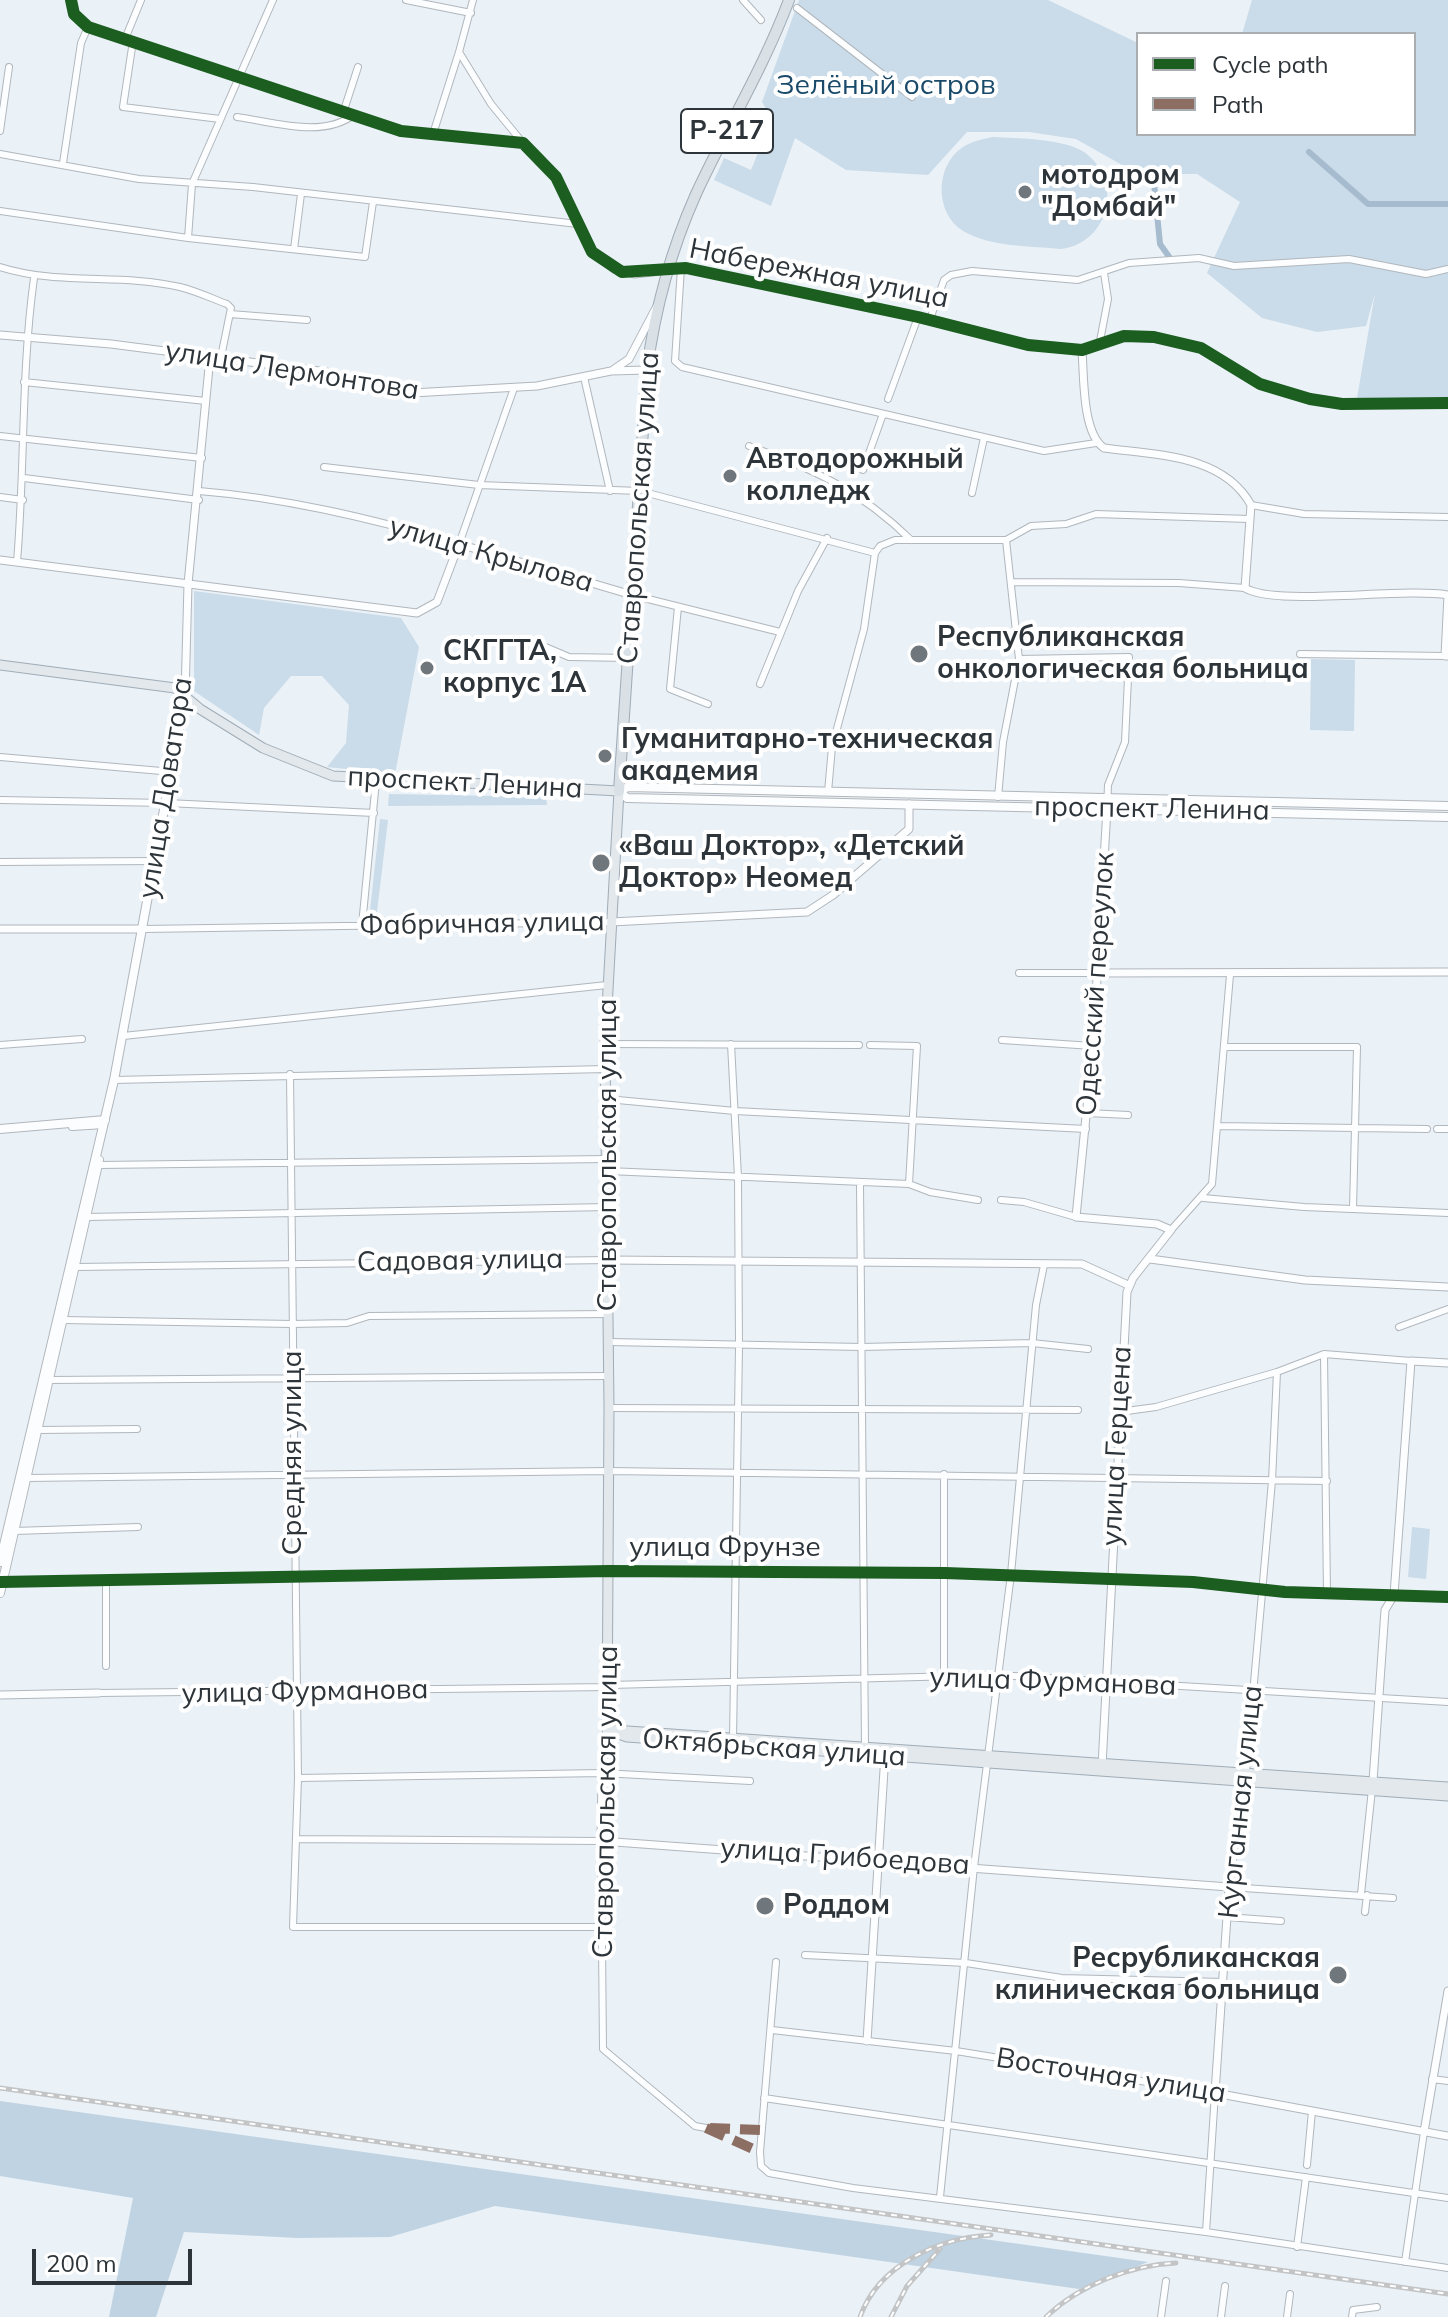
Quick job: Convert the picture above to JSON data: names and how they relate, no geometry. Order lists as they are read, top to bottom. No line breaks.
{"streets":{"highway":["Р-217","Ставропольская улица"],"main road":["проспект Ленина","улица Доватора","Октябрьская улица"],"street":["Набережная улица","улица Лермонтова","улица Крылова","Фабричная улица","Одесский переулок","Садовая улица","улица Герцена","Средняя улица","улица Фрунзе","улица Фурманова","Курганная улица","улица Грибоедова","Восточная улица"]},"crossings":[["Р-217","Набережная улица"],["Р-217","Ставропольская улица"],["Набережная улица","Ставропольская улица"],["улица Лермонтова","Ставропольская улица"],["улица Лермонтова","улица Доватора"],["Ставропольская улица","улица Крылова"],["Ставропольская улица","проспект Ленина"],["Ставропольская улица","Фабричная улица"],["Ставропольская улица","Садовая улица"],["Ставропольская улица","Средняя улица"],["Ставропольская улица","улица Фрунзе"],["Ставропольская улица","улица Фурманова"],["Ставропольская улица","Октябрьская улица"],["Ставропольская улица","улица Грибоедова"],["улица Крылова","улица Доватора"],["проспект Ленина","улица Доватора"],["проспект Ленина","Фабричная улица"],["проспект Ленина","Одесский переулок"],["улица Доватора","Фабричная улица"],["улица Доватора","Садовая улица"],["улица Доватора","улица Фрунзе"],["Садовая улица","улица Герцена"],["Садовая улица","Средняя улица"],["улица Герцена","улица Фрунзе"],["улица Герцена","улица Фурманова"],["улица Герцена","Октябрьская улица"],["Средняя улица","улица Фрунзе"],["Средняя улица","улица Фурманова"],["Средняя улица","улица Грибоедова"],["улица Фрунзе","Курганная улица"],["улица Фурманова","Курганная улица"],["Октябрьская улица","Курганная улица"],["Курганная улица","улица Грибоедова"],["Курганная улица","Восточная улица"]],"parks":["Зелёный остров"],"places":["мотодром \"Домбай\"","Автодорожный колледж","Республиканская онкологическая больница","СКГГТА, корпус 1А","Гуманитарно-техническая академия","«Ваш Доктор», «Детский Доктор» Неомед","Роддом","Ресрубликанская клиническая больница"],"legend":["Cycle path","Path"],"scale_bar":"200 m"}
